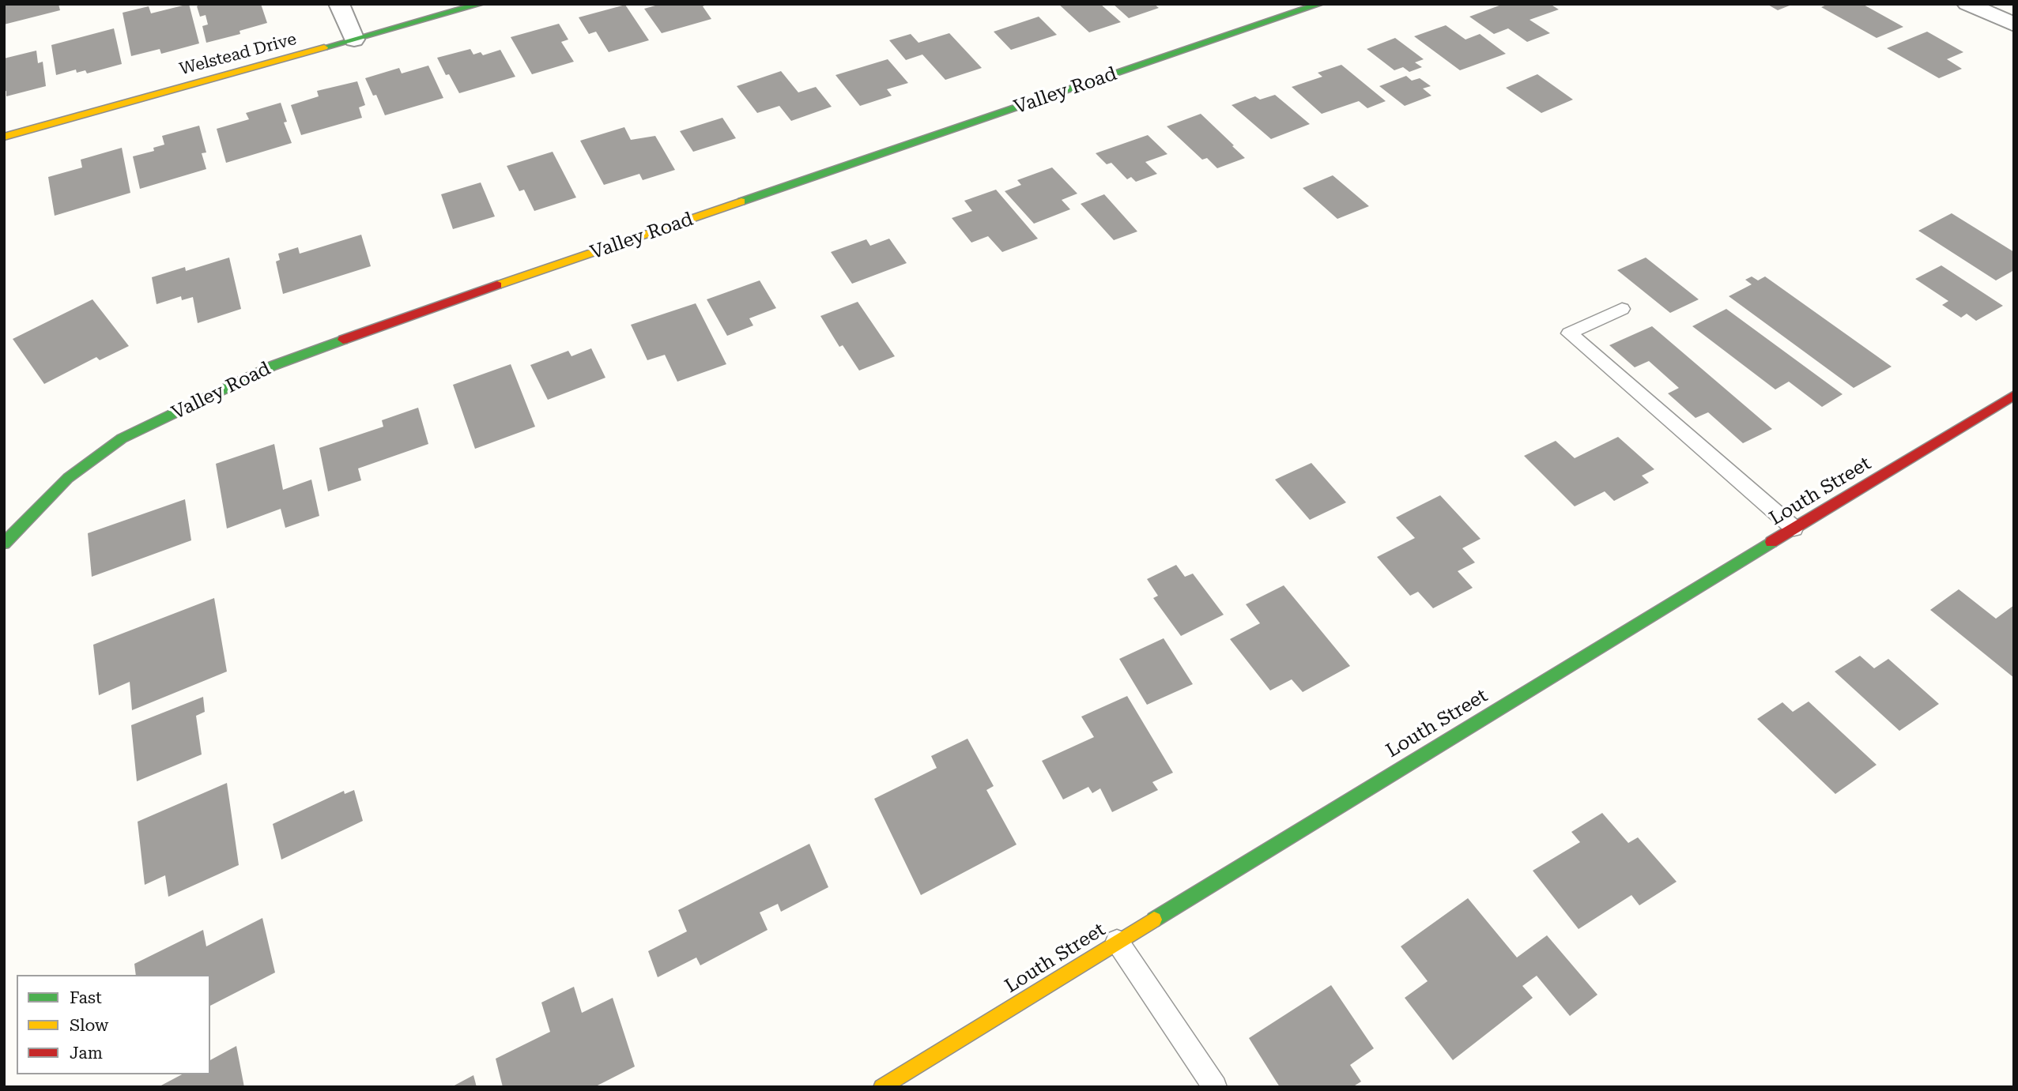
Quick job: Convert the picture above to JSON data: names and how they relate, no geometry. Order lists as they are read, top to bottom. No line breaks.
{"streets":{"street":["Welstead Drive","Valley Road","Louth Street"]},"legend":["Fast","Slow","Jam"]}
